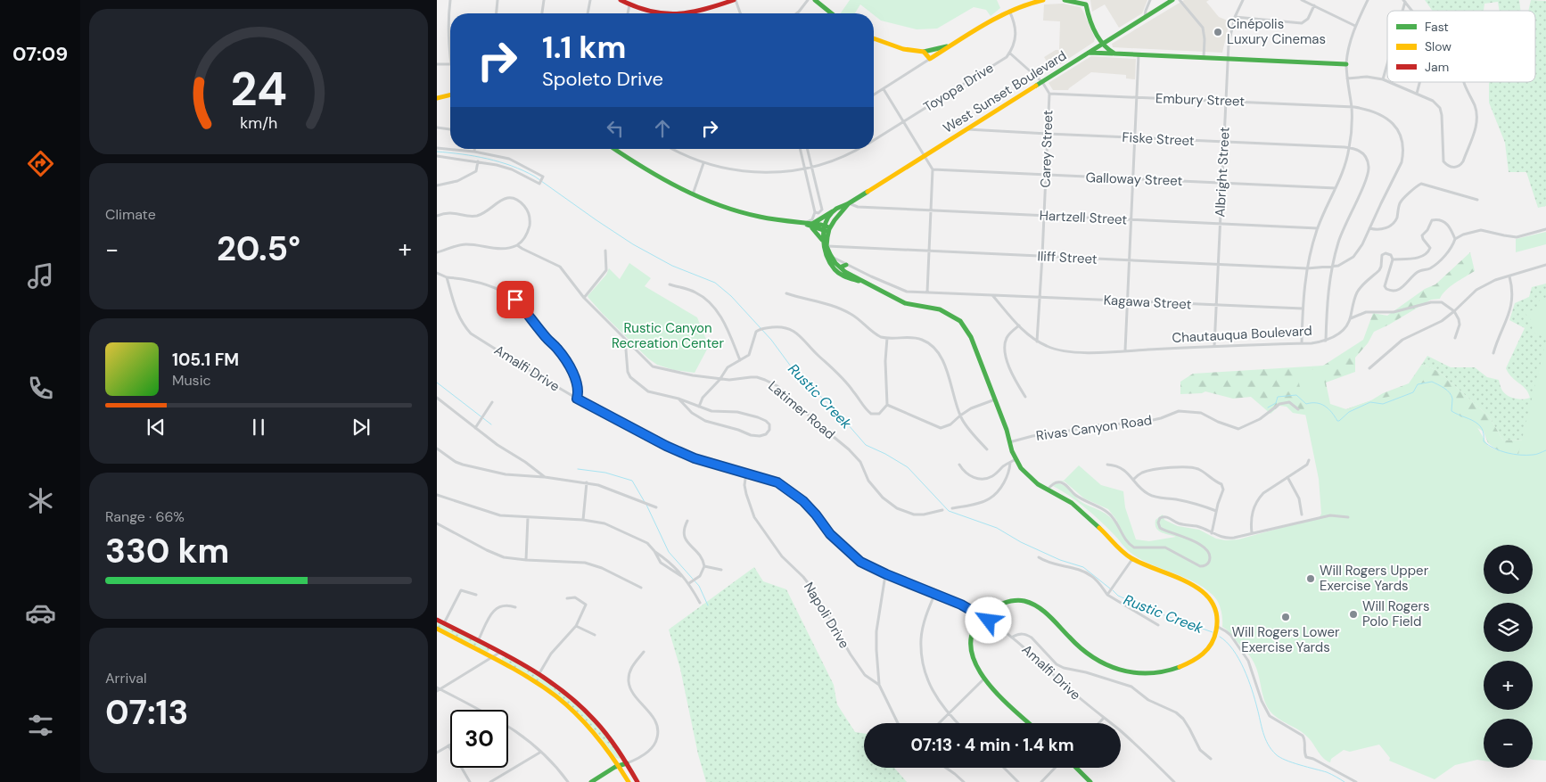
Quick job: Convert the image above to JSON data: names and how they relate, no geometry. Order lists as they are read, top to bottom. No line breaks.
{"streets":{"main road":["West Sunset Boulevard"],"street":["Toyopa Drive","Embury Street","Fiske Street","Carey Street","Albright Street","Galloway Street","Hartzell Street","Iliff Street","Kagawa Street","Chautauqua Boulevard","Amalfi Drive","Latimer Road","Rivas Canyon Road","Napoli Drive"]},"crossings":[["Toyopa Drive","Carey Street"],["West Sunset Boulevard","Fiske Street"],["West Sunset Boulevard","Carey Street"],["West Sunset Boulevard","Hartzell Street"],["Embury Street","Carey Street"],["Embury Street","Albright Street"],["Embury Street","Iliff Street"],["Fiske Street","Carey Street"],["Fiske Street","Albright Street"],["Carey Street","Galloway Street"],["Carey Street","Hartzell Street"],["Carey Street","Iliff Street"],["Carey Street","Kagawa Street"],["Carey Street","Chautauqua Boulevard"],["Albright Street","Galloway Street"],["Albright Street","Hartzell Street"],["Albright Street","Iliff Street"],["Albright Street","Kagawa Street"],["Albright Street","Chautauqua Boulevard"],["Kagawa Street","Chautauqua Boulevard"],["Amalfi Drive","Napoli Drive"]],"water":["Rustic Creek"],"parks":["Rustic Canyon Recreation Center"],"places":["Cinépolis Luxury Cinemas","Will Rogers Upper Exercise Yards","Will Rogers Polo Field","Will Rogers Lower Exercise Yards"],"legend":["Fast","Slow","Jam"],"page":{"tabs":"07:09","turn":["1.1 km","Spoleto Drive"],"tile":["Climate",["Range · 66%","330 km"],["Arrival","07:13"]],"heat":["−","20.5°","+"],"song":["105.1 FM","Music"],"map_buttons":["+","−"],"limit":"30","trip":"07:13 · 4 min · 1.4 km","gauge":["24","km/h"]}}
